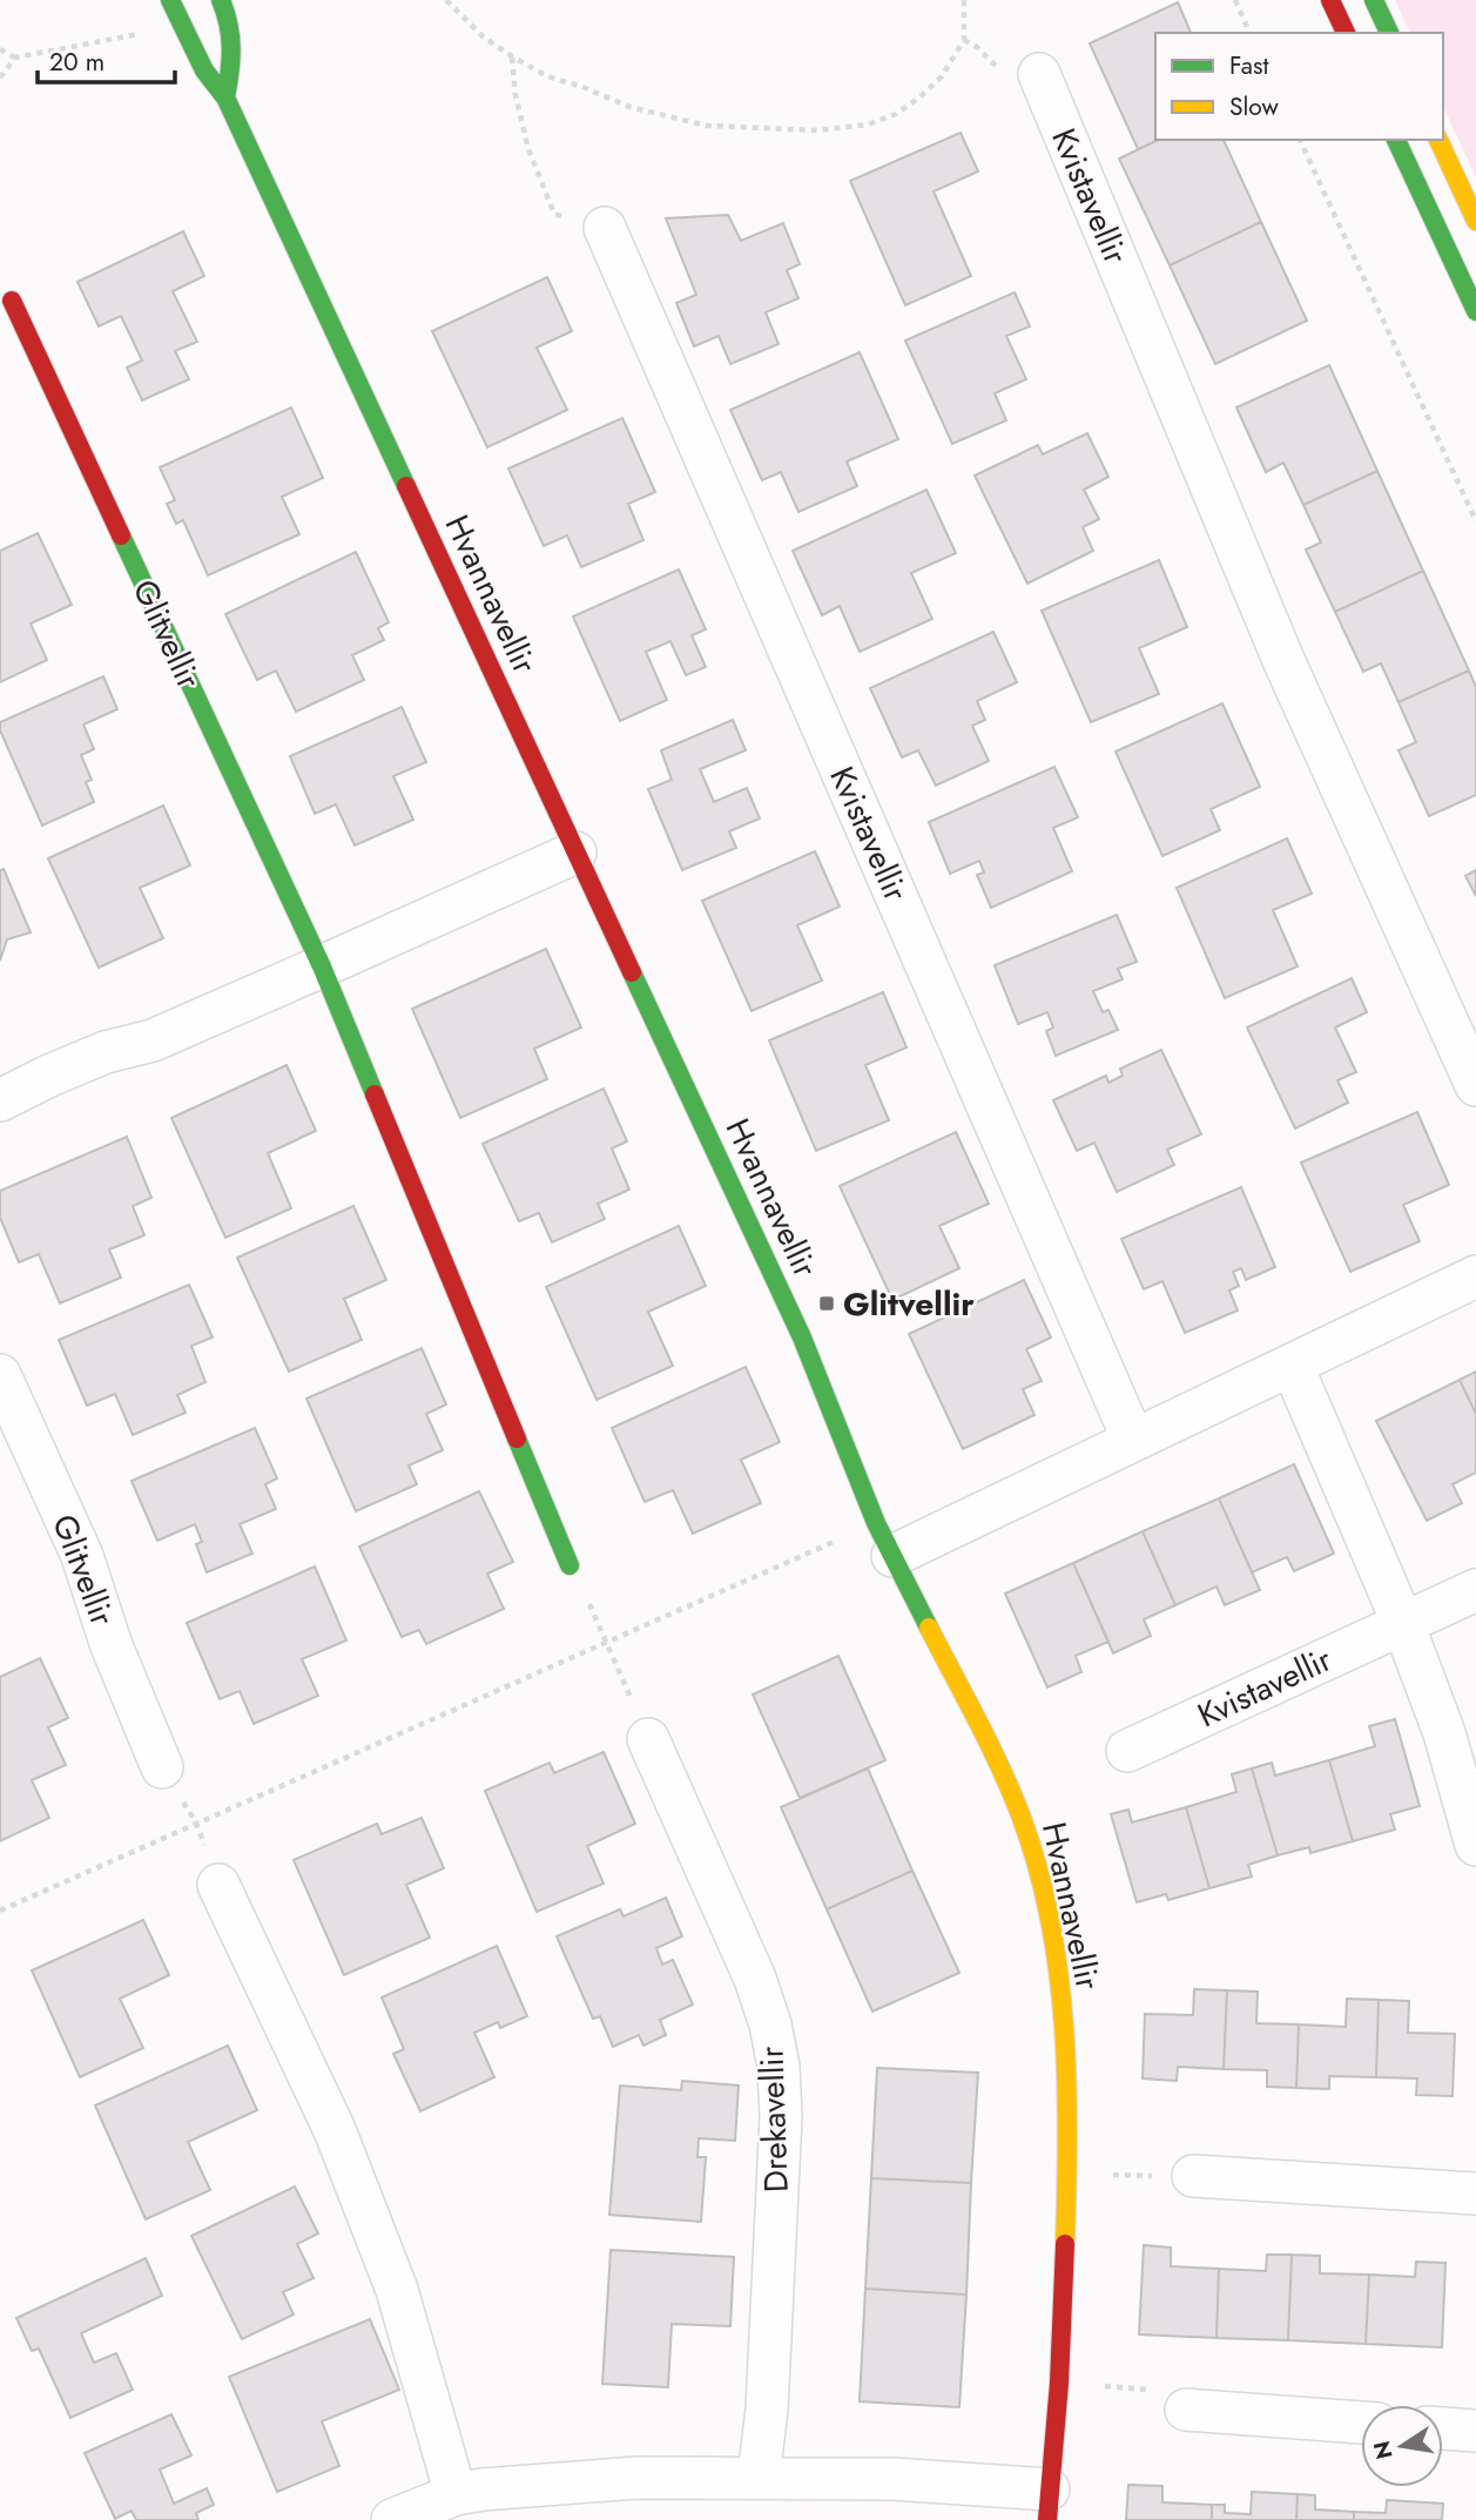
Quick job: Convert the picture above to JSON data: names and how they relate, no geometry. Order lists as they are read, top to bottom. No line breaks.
{"streets":{"street":["Kvistavellir","Hvannavellir","Glitvellir","Drekavellir"]},"places":{"transit":["Glitvellir"]},"legend":["Fast","Slow"],"scale_bar":"20 m","north":"left"}
